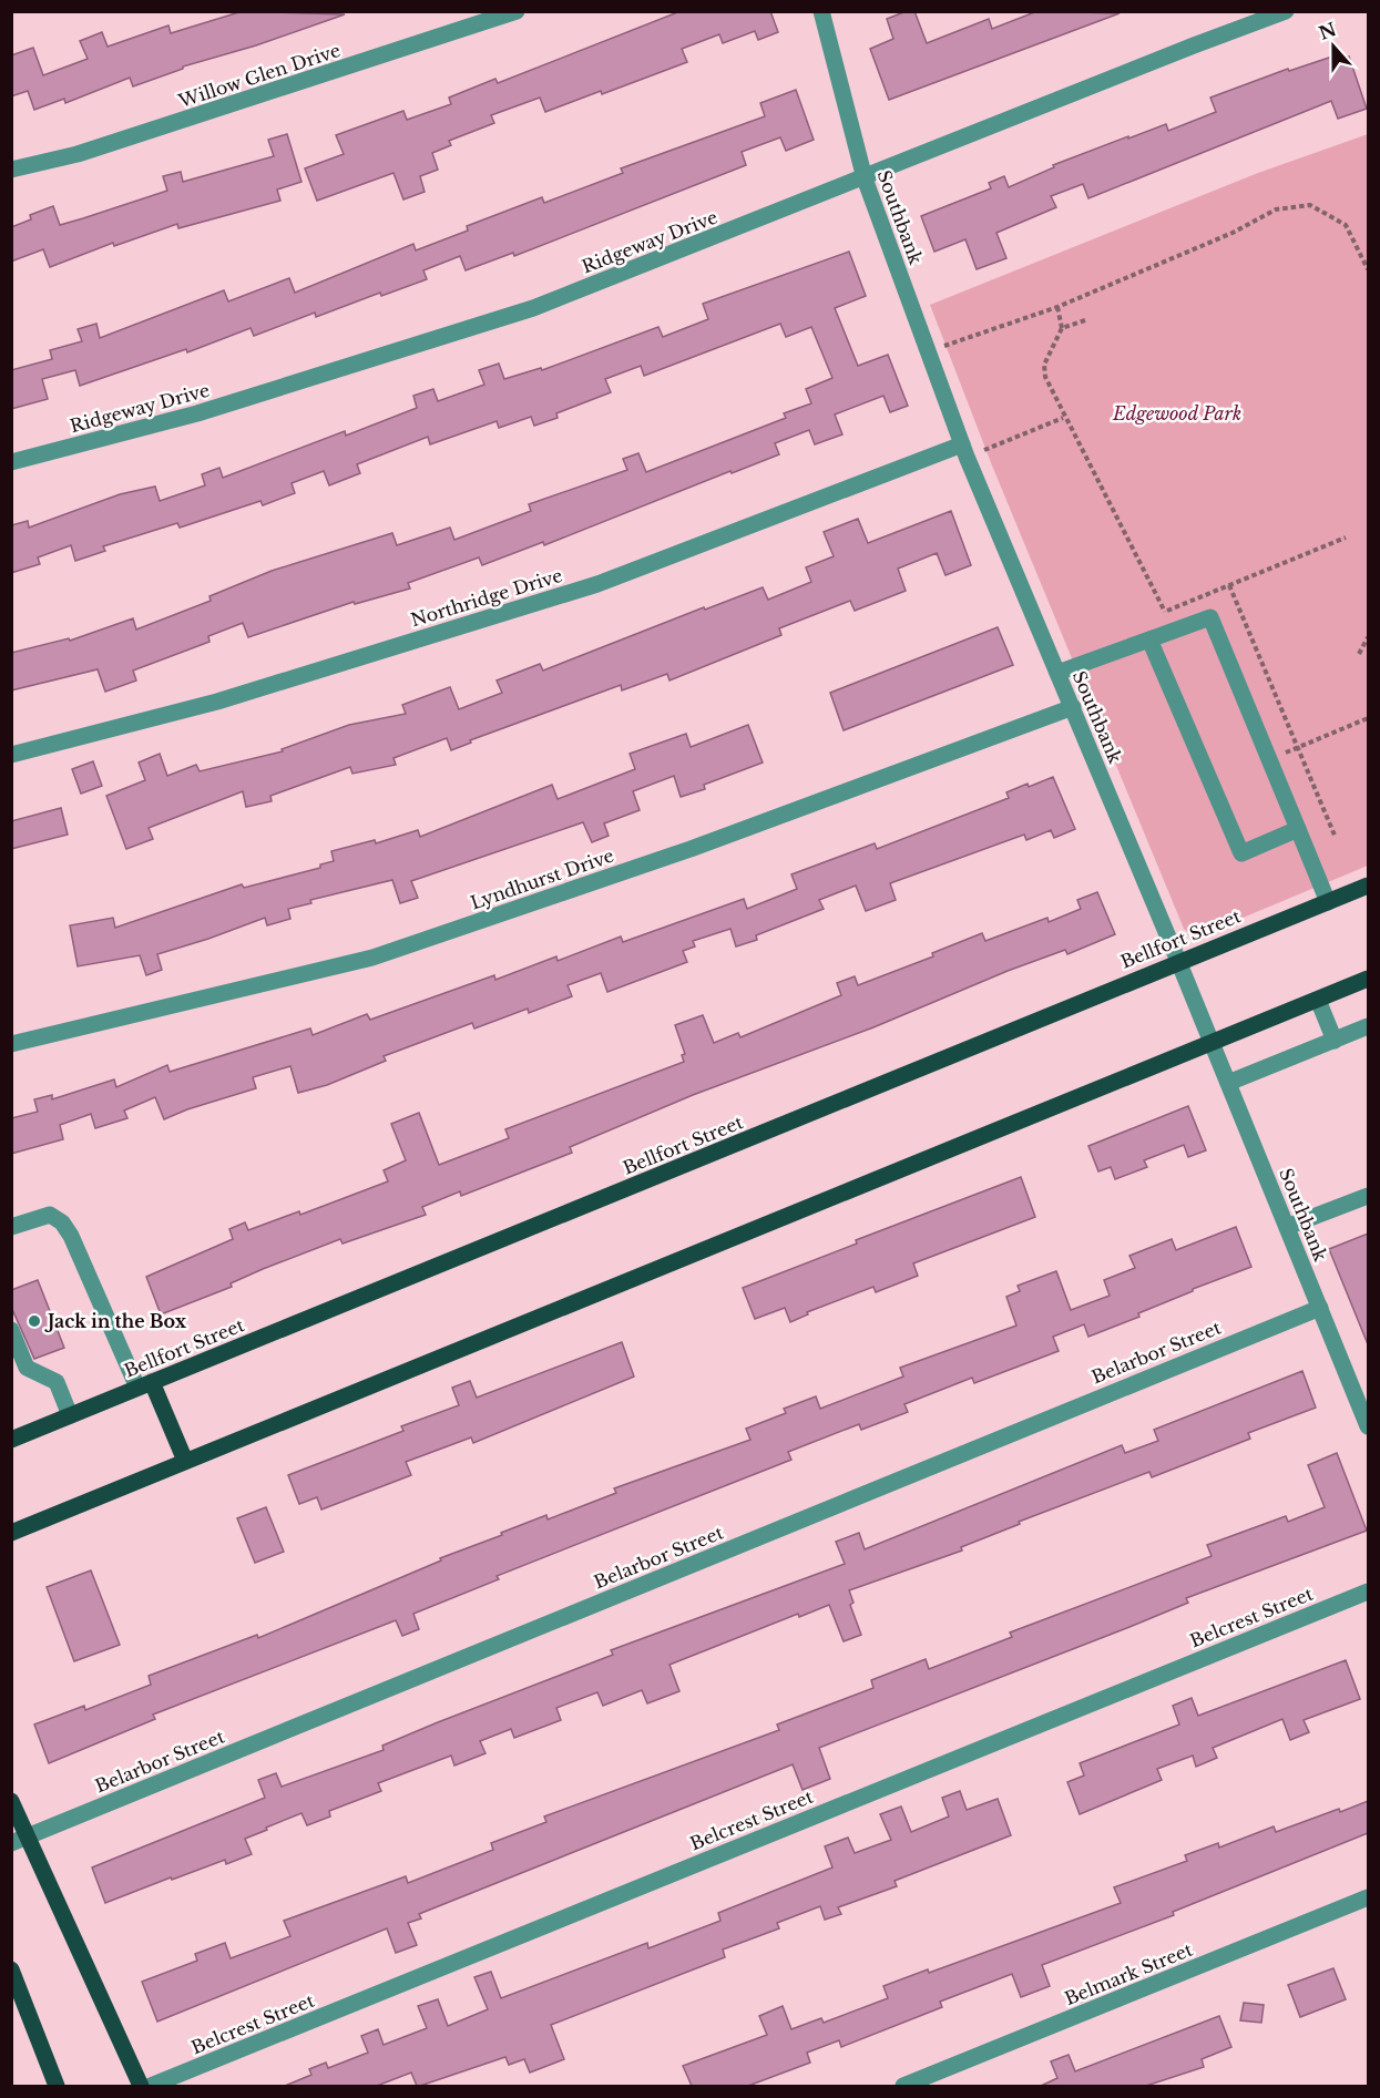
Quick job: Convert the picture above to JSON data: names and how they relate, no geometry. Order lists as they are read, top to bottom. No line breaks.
{"streets":{"main road":["Bellfort Street"],"street":["Willow Glen Drive","Southbank","Ridgeway Drive","Northridge Drive","Lyndhurst Drive","Belarbor Street","Belcrest Street","Belmark Street"]},"crossings":[["Southbank","Ridgeway Drive"],["Southbank","Northridge Drive"],["Southbank","Lyndhurst Drive"],["Southbank","Bellfort Street"],["Southbank","Belarbor Street"]],"parks":["Edgewood Park"],"places":["Jack in the Box"],"north":"top"}
